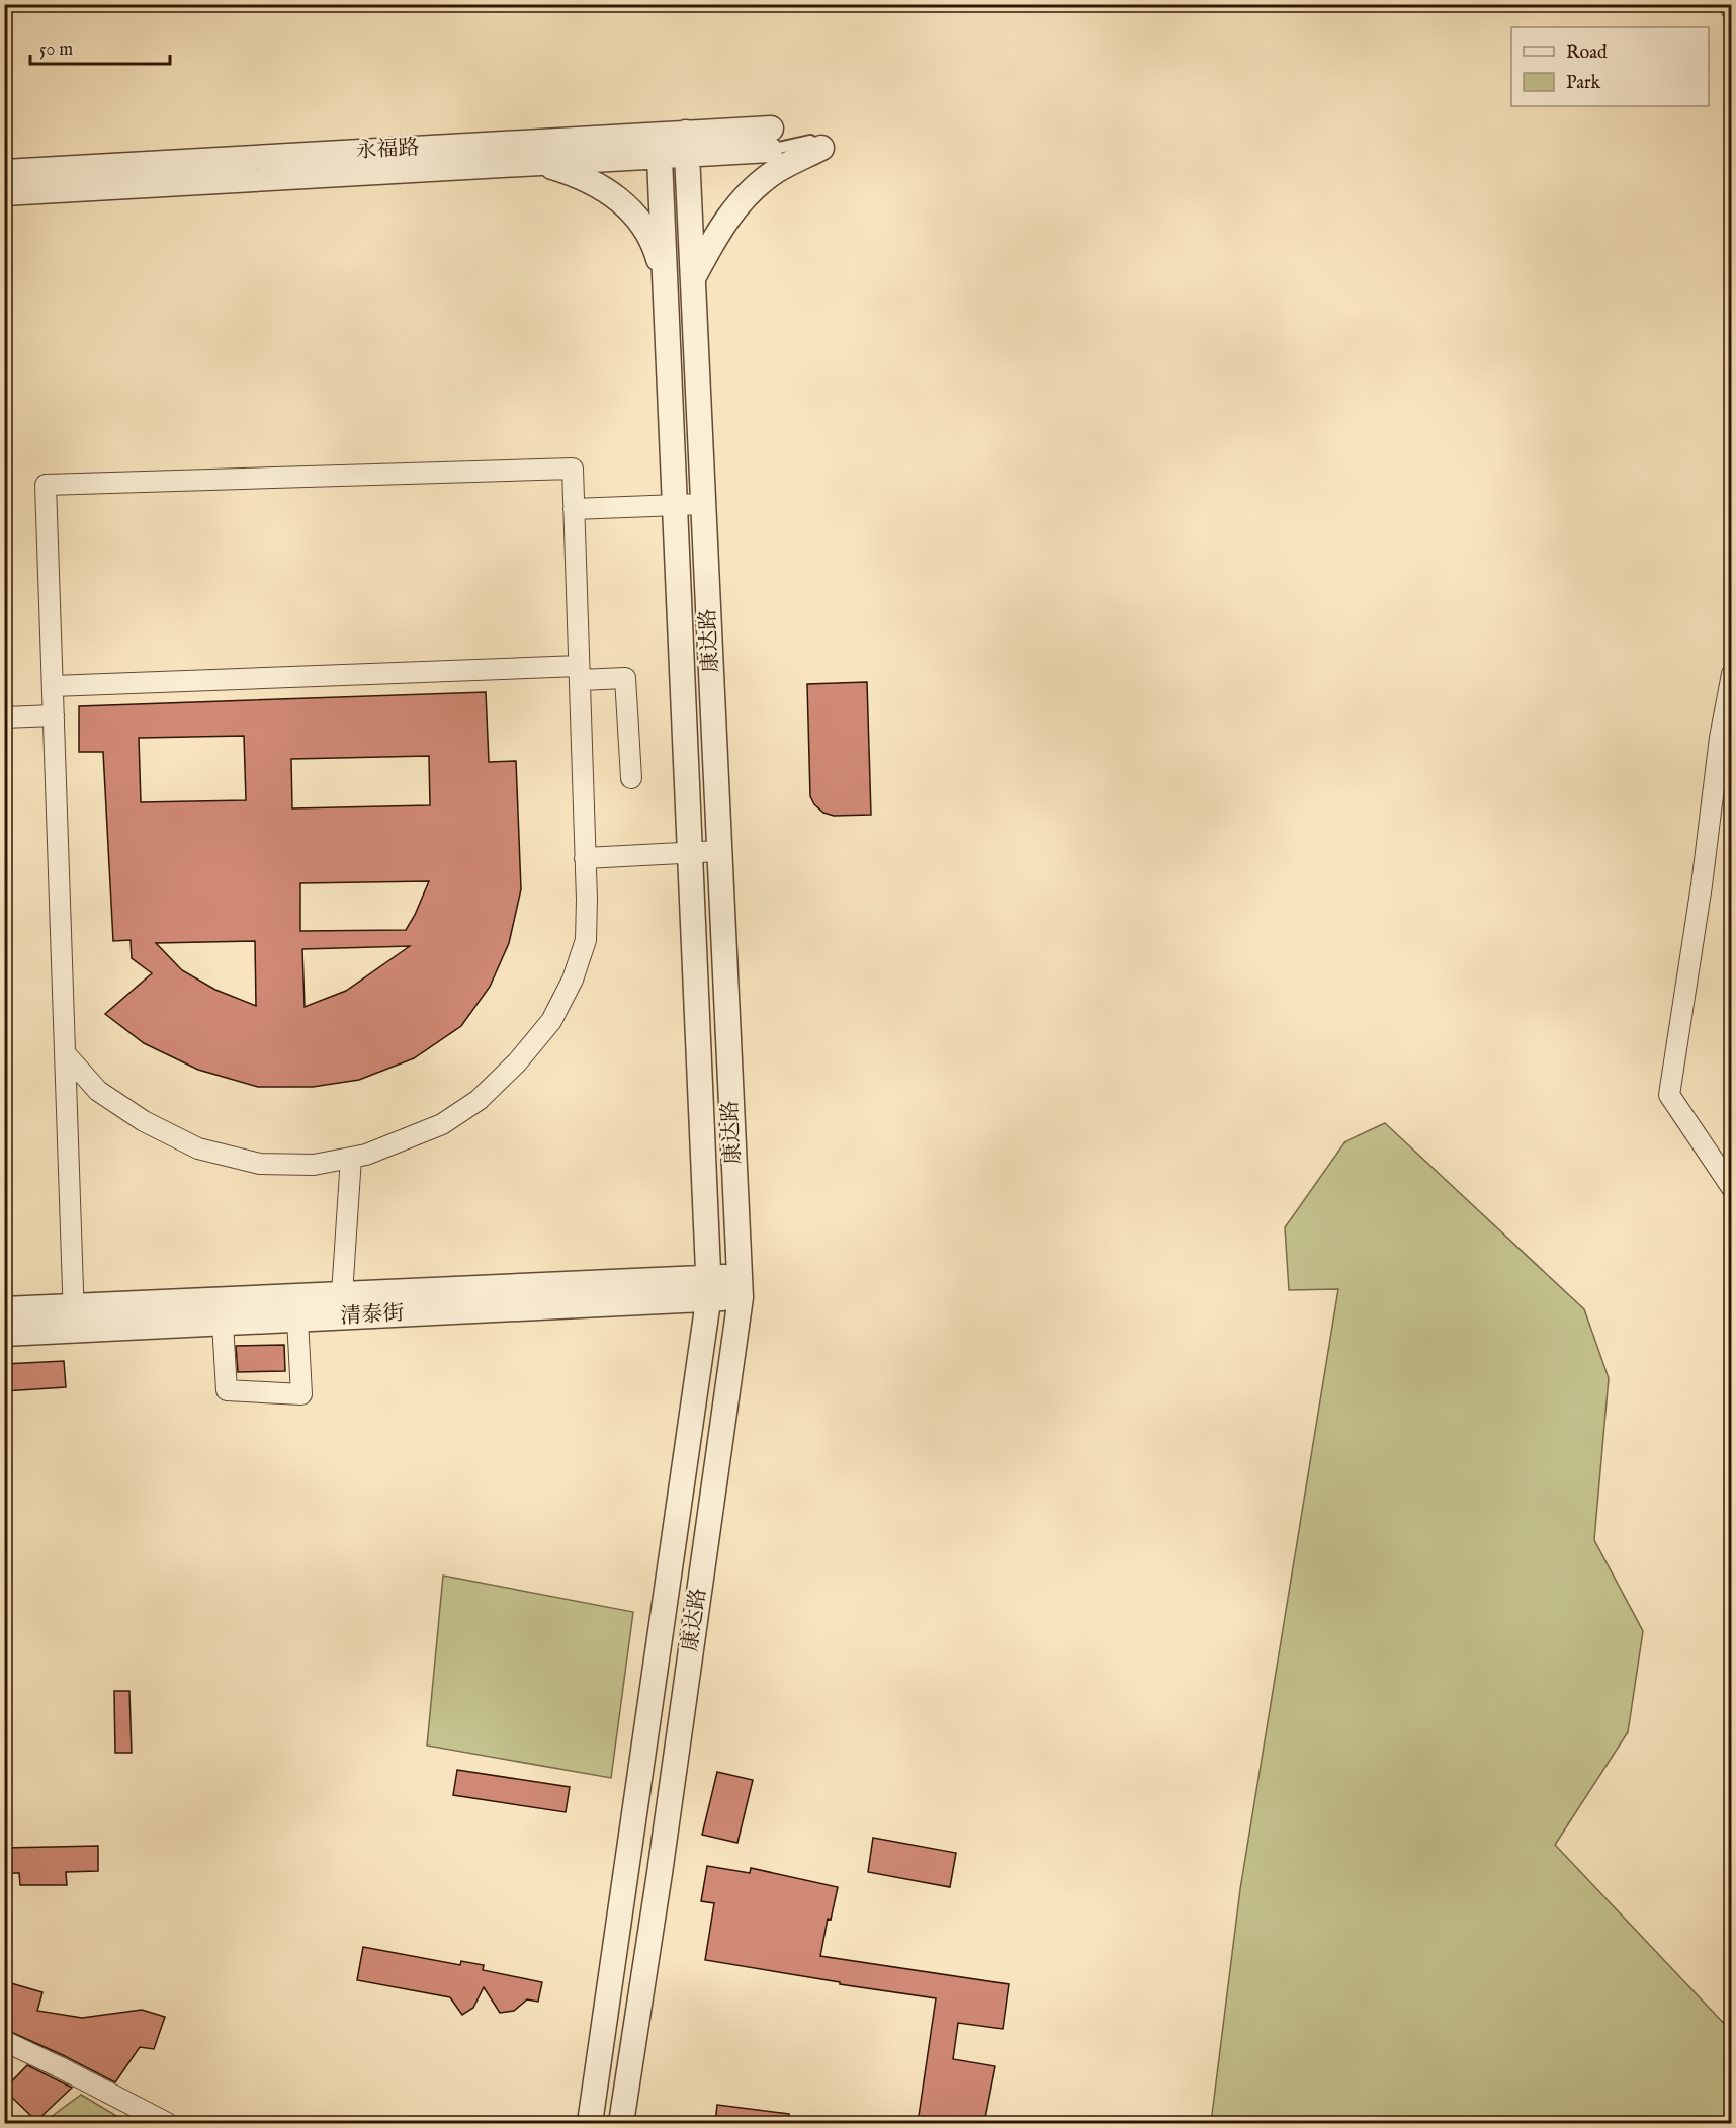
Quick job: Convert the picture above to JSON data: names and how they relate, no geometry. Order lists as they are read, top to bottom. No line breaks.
{"streets":{"street":["永福路","康达路","清泰街"]},"crossings":[["永福路","康达路"],["康达路","清泰街"]],"legend":["Road","Park"],"scale_bar":"50 m"}
